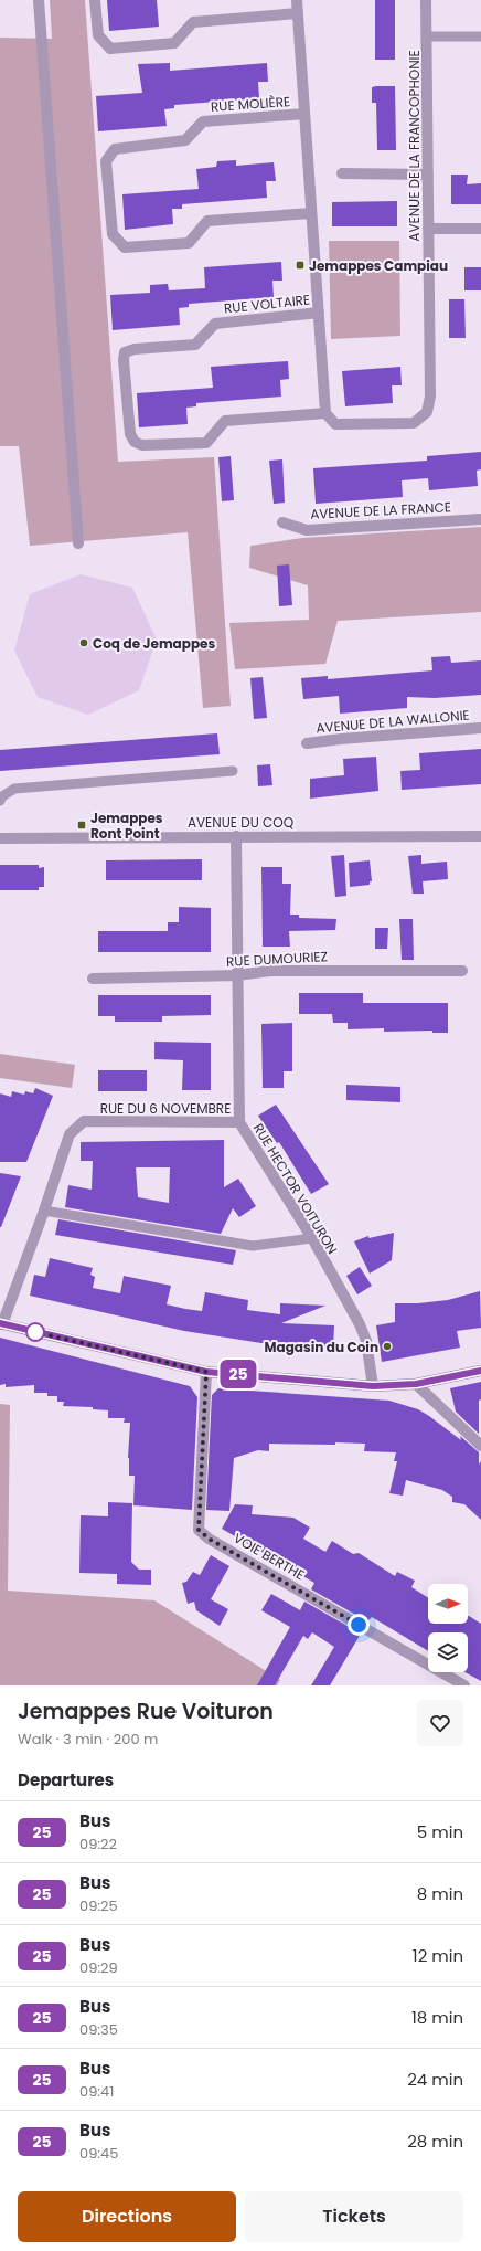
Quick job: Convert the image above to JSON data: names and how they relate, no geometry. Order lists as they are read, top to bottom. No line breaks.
{"streets":{"street":["RUE MOLIÈRE","AVENUE DE LA FRANCOPHONIE","RUE VOLTAIRE","AVENUE DE LA FRANCE","AVENUE DE LA WALLONIE","AVENUE DU COQ","RUE DUMOURIEZ","RUE DU 6 NOVEMBRE","RUE HECTOR VOITURON","VOIE BERTHE"]},"crossings":[["AVENUE DE LA FRANCOPHONIE","RUE VOLTAIRE"],["AVENUE DU COQ","RUE HECTOR VOITURON"],["RUE DUMOURIEZ","RUE HECTOR VOITURON"],["RUE DU 6 NOVEMBRE","RUE HECTOR VOITURON"]],"places":{"transit":["Jemappes Campiau","Jemappes Ront Point"],"other":["Coq de Jemappes","Magasin du Coin"]},"lines":["bus line 25"],"north":"right","page":{"on_map":"25","heading":[["Jemappes Rue Voituron","Walk · 3 min · 200 m"],"Departures"],"list":[{"mark":"25","name":"Bus","note":"09:22","value":"5 min"},{"mark":"25","name":"Bus","note":"09:25","value":"8 min"},{"mark":"25","name":"Bus","note":"09:29","value":"12 min"},{"mark":"25","name":"Bus","note":"09:35","value":"18 min"},{"mark":"25","name":"Bus","note":"09:41","value":"24 min"},{"mark":"25","name":"Bus","note":"09:45","value":"28 min"}],"buttons":["Directions","Tickets"]}}
